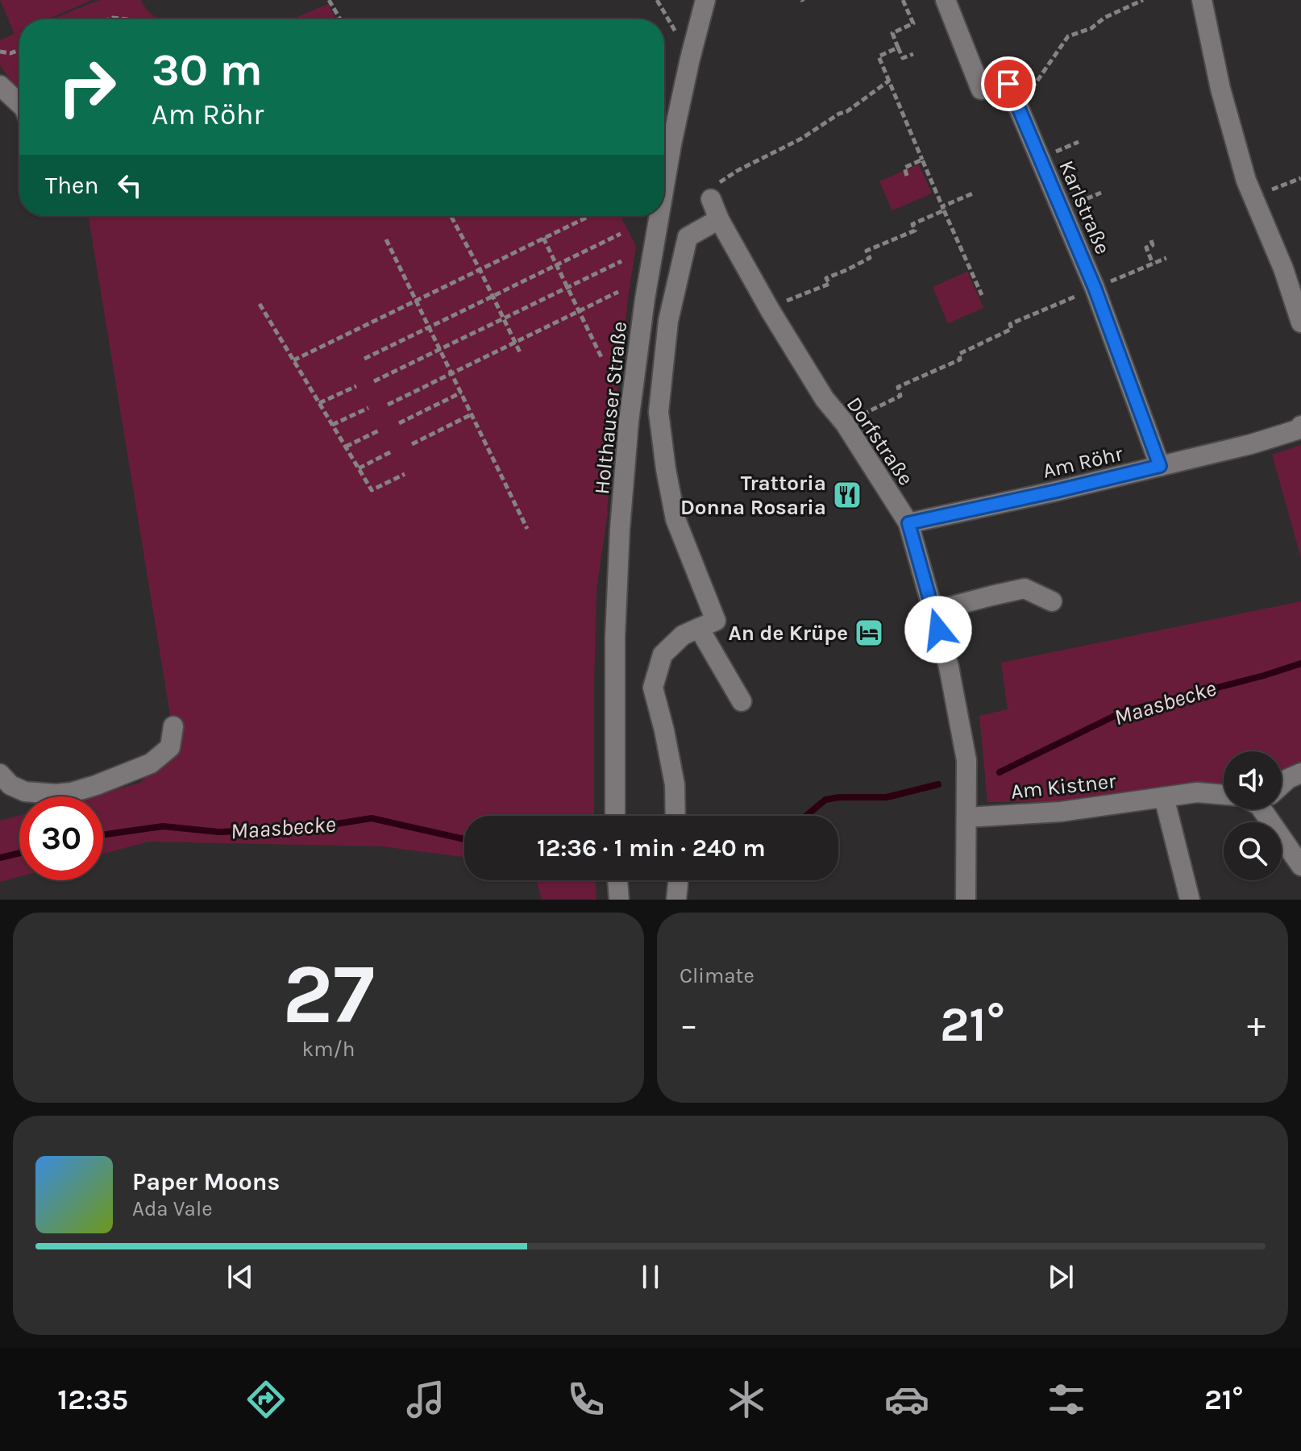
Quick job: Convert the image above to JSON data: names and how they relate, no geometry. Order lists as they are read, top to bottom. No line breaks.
{"streets":{"street":["Karlstraße","Holthauser Straße","Dorfstraße","Am Röhr","Am Kistner"]},"crossings":[["Karlstraße","Am Röhr"],["Dorfstraße","Am Röhr"],["Dorfstraße","Am Kistner"]],"water":["Maasbecke"],"places":{"restaurant":["Trattoria Donna Rosaria"],"hotel":["An de Krüpe"]},"page":{"turn":["30 m","Am Röhr"],"then":"Then","limit":"30","trip":"12:36 · 1 min · 240 m","tile":[["27","km/h"],"Climate"],"heat":["−","21°","+"],"song":["Paper Moons","Ada Vale"],"tabs":["12:35","21°"]}}
